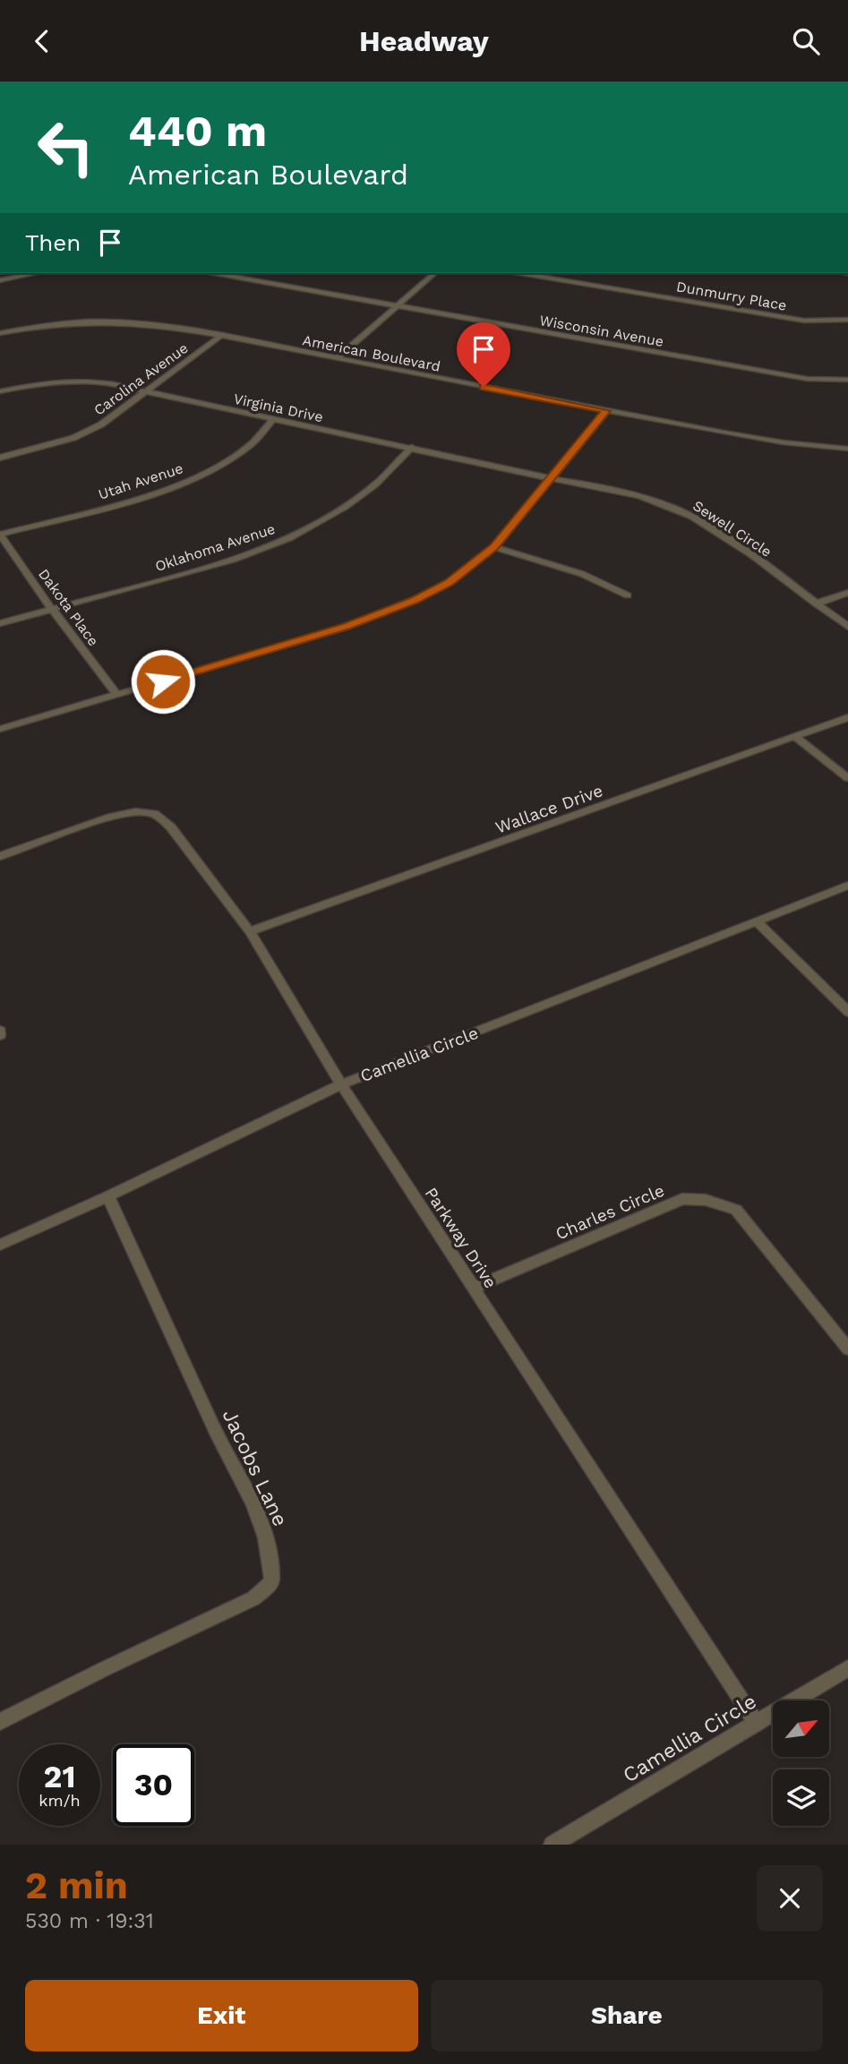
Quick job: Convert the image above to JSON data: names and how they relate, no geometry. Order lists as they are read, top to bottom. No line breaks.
{"streets":{"street":["Dunmurry Place","Wisconsin Avenue","American Boulevard","Carolina Avenue","Virginia Drive","Utah Avenue","Sewell Circle","Oklahoma Avenue","Dakota Place","Wallace Drive","Camellia Circle","Charles Circle","Parkway Drive","Jacobs Lane"]},"crossings":[["American Boulevard","Carolina Avenue"],["Carolina Avenue","Virginia Drive"],["Virginia Drive","Utah Avenue"],["Virginia Drive","Sewell Circle"],["Virginia Drive","Oklahoma Avenue"],["Utah Avenue","Dakota Place"],["Oklahoma Avenue","Dakota Place"],["Wallace Drive","Parkway Drive"],["Camellia Circle","Parkway Drive"],["Camellia Circle","Jacobs Lane"],["Charles Circle","Parkway Drive"]],"north":"top right","page":{"header":"Headway","turn":["440 m","American Boulevard"],"then":"Then","speed":"21 km/h","limit":"30","heading":["2 min","530 m · 19:31"],"buttons":["Exit","Share"]}}
